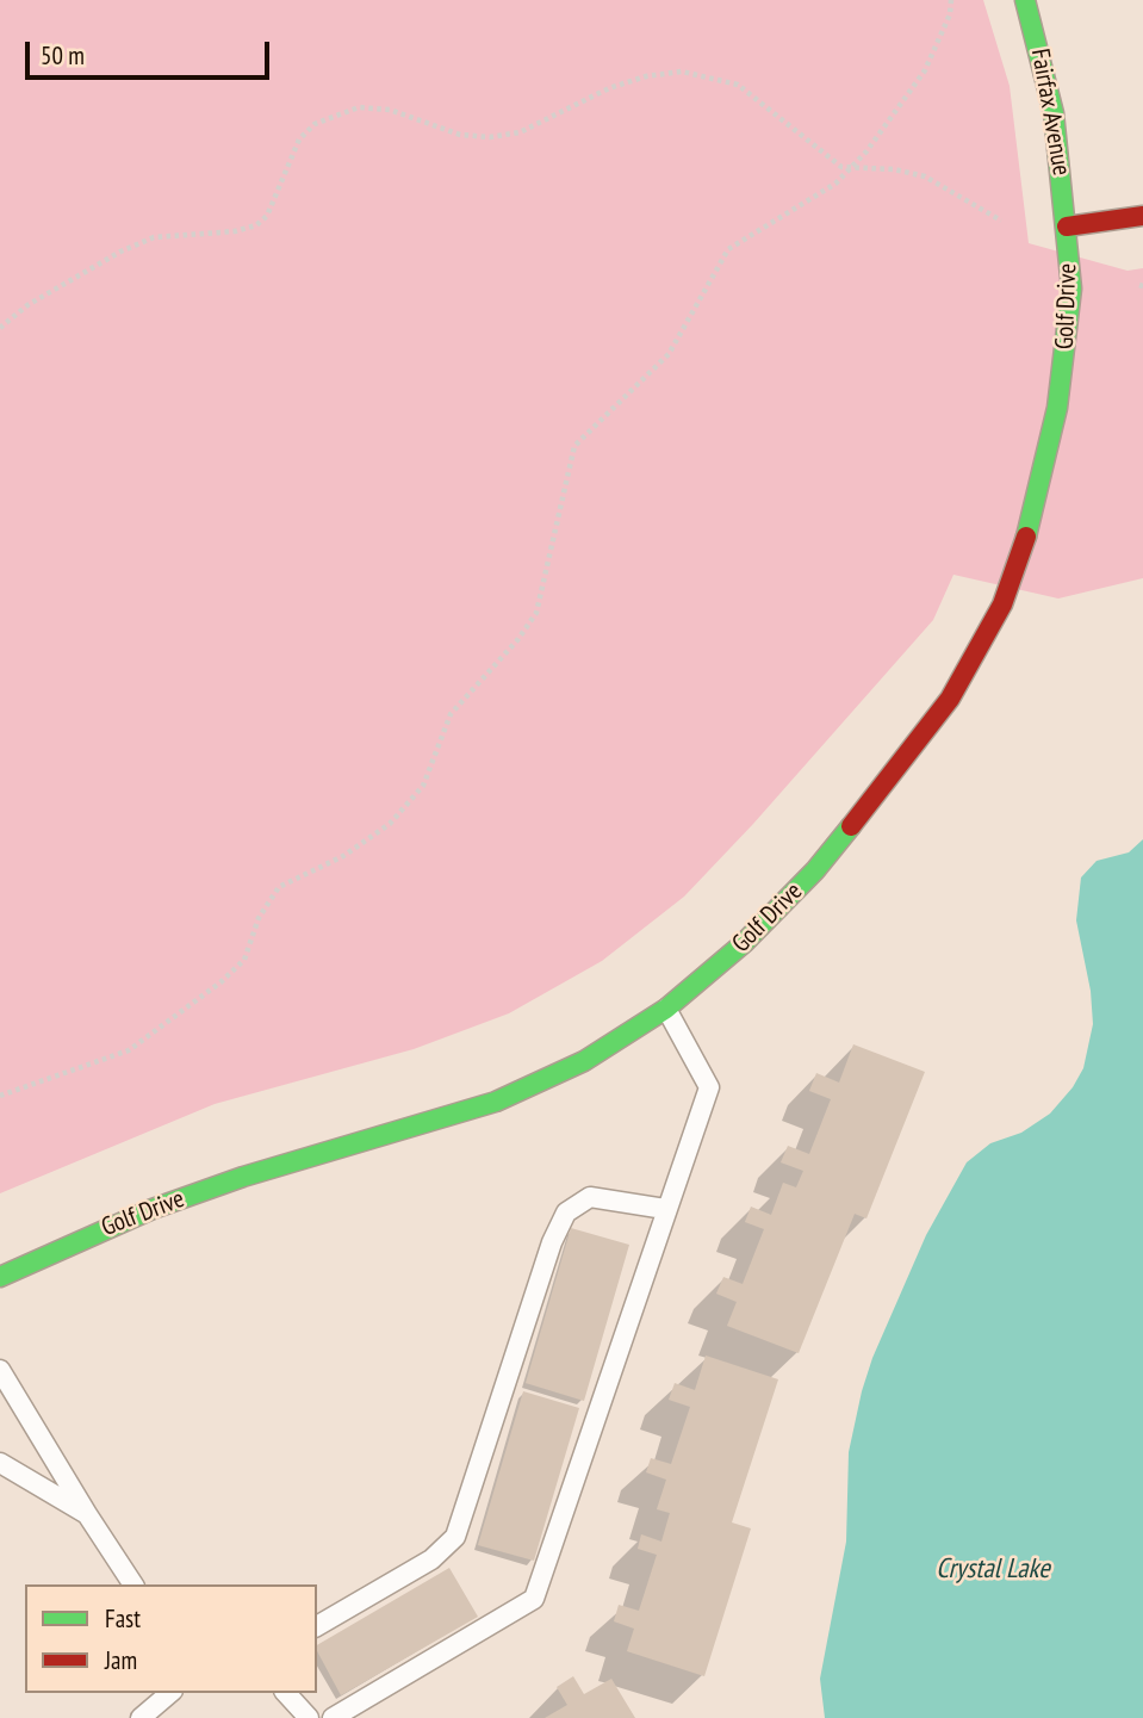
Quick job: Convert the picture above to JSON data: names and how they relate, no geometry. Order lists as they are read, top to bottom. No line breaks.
{"streets":{"street":["Fairfax Avenue","Golf Drive"]},"crossings":[["Fairfax Avenue","Golf Drive"]],"water":["Crystal Lake"],"legend":["Fast","Jam"],"scale_bar":"50 m"}
